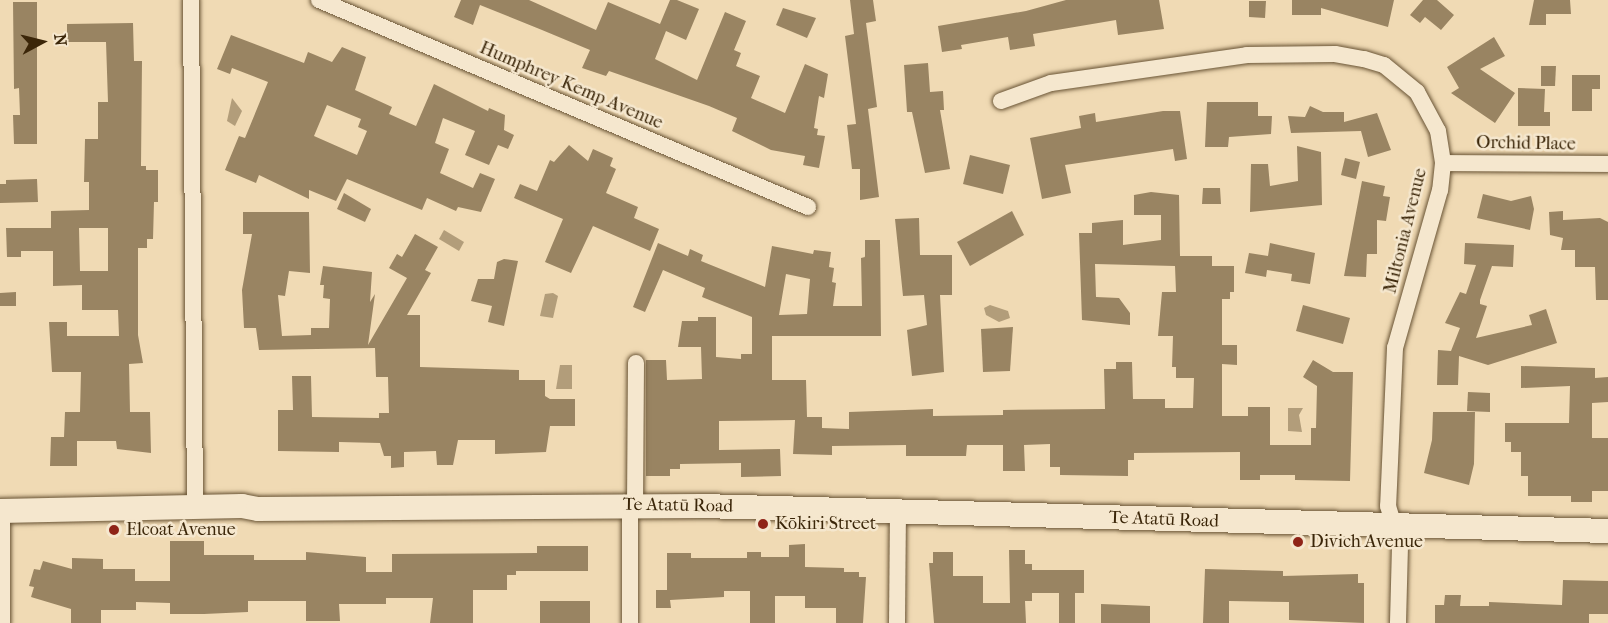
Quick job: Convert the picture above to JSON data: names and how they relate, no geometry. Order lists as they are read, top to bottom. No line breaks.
{"streets":{"main road":["Te Atatū Road"],"street":["Humphrey Kemp Avenue","Orchid Place","Miltonia Avenue"]},"crossings":[["Orchid Place","Miltonia Avenue"],["Miltonia Avenue","Te Atatū Road"]],"places":["Kōkiri Street","Elcoat Avenue","Divich Avenue"],"north":"right"}
